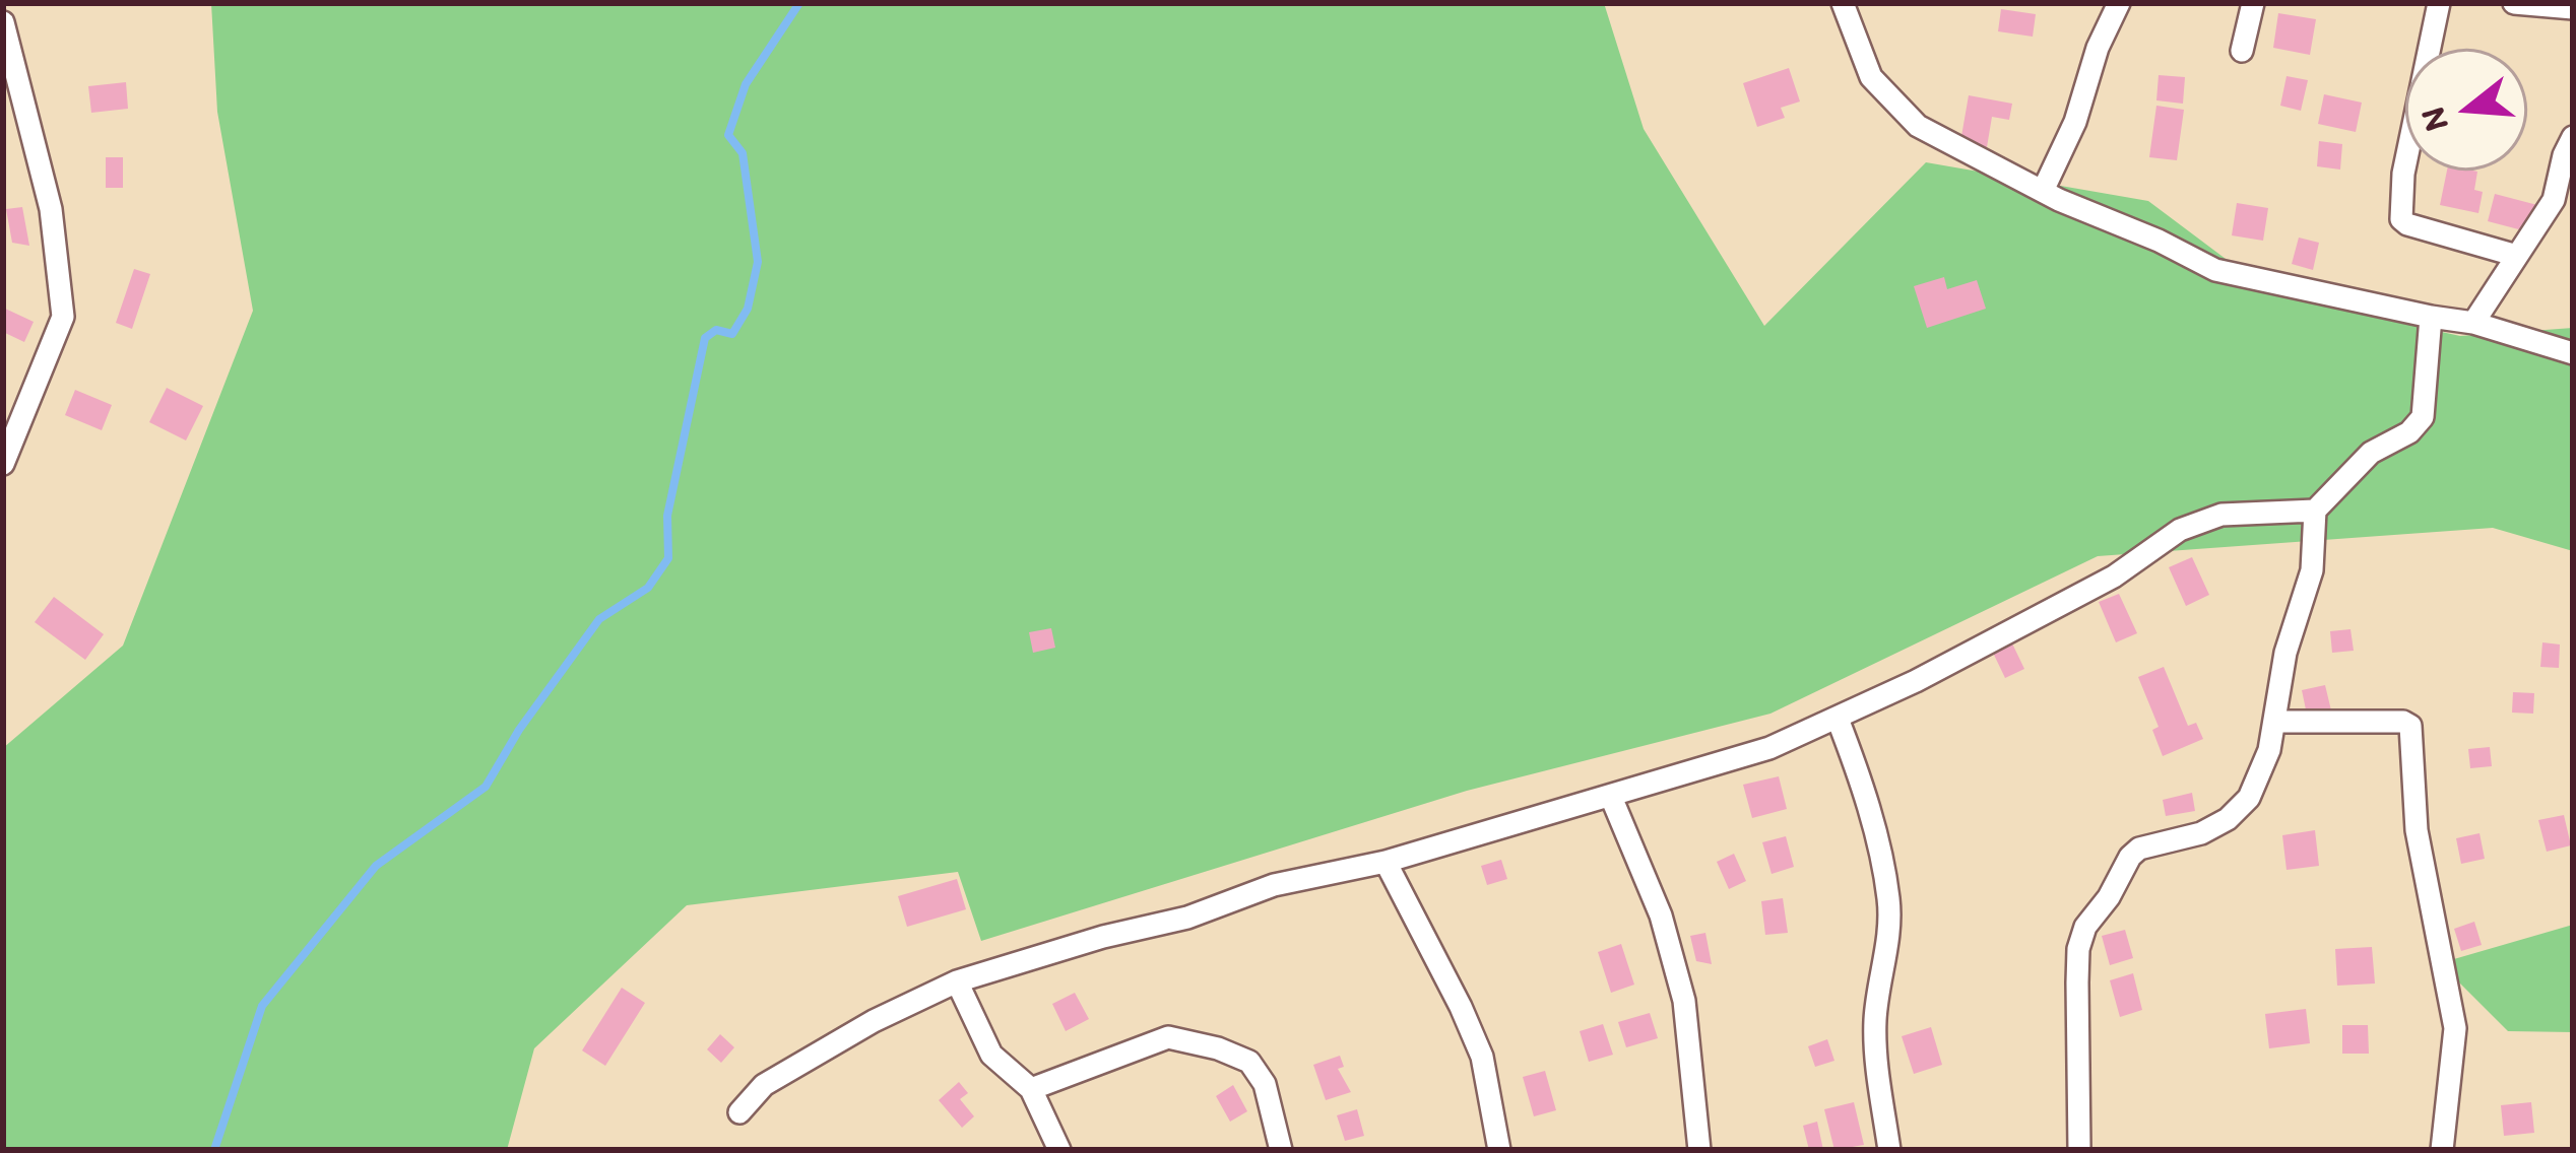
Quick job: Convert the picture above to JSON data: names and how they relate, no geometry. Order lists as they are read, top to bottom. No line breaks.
{"north":"left"}
